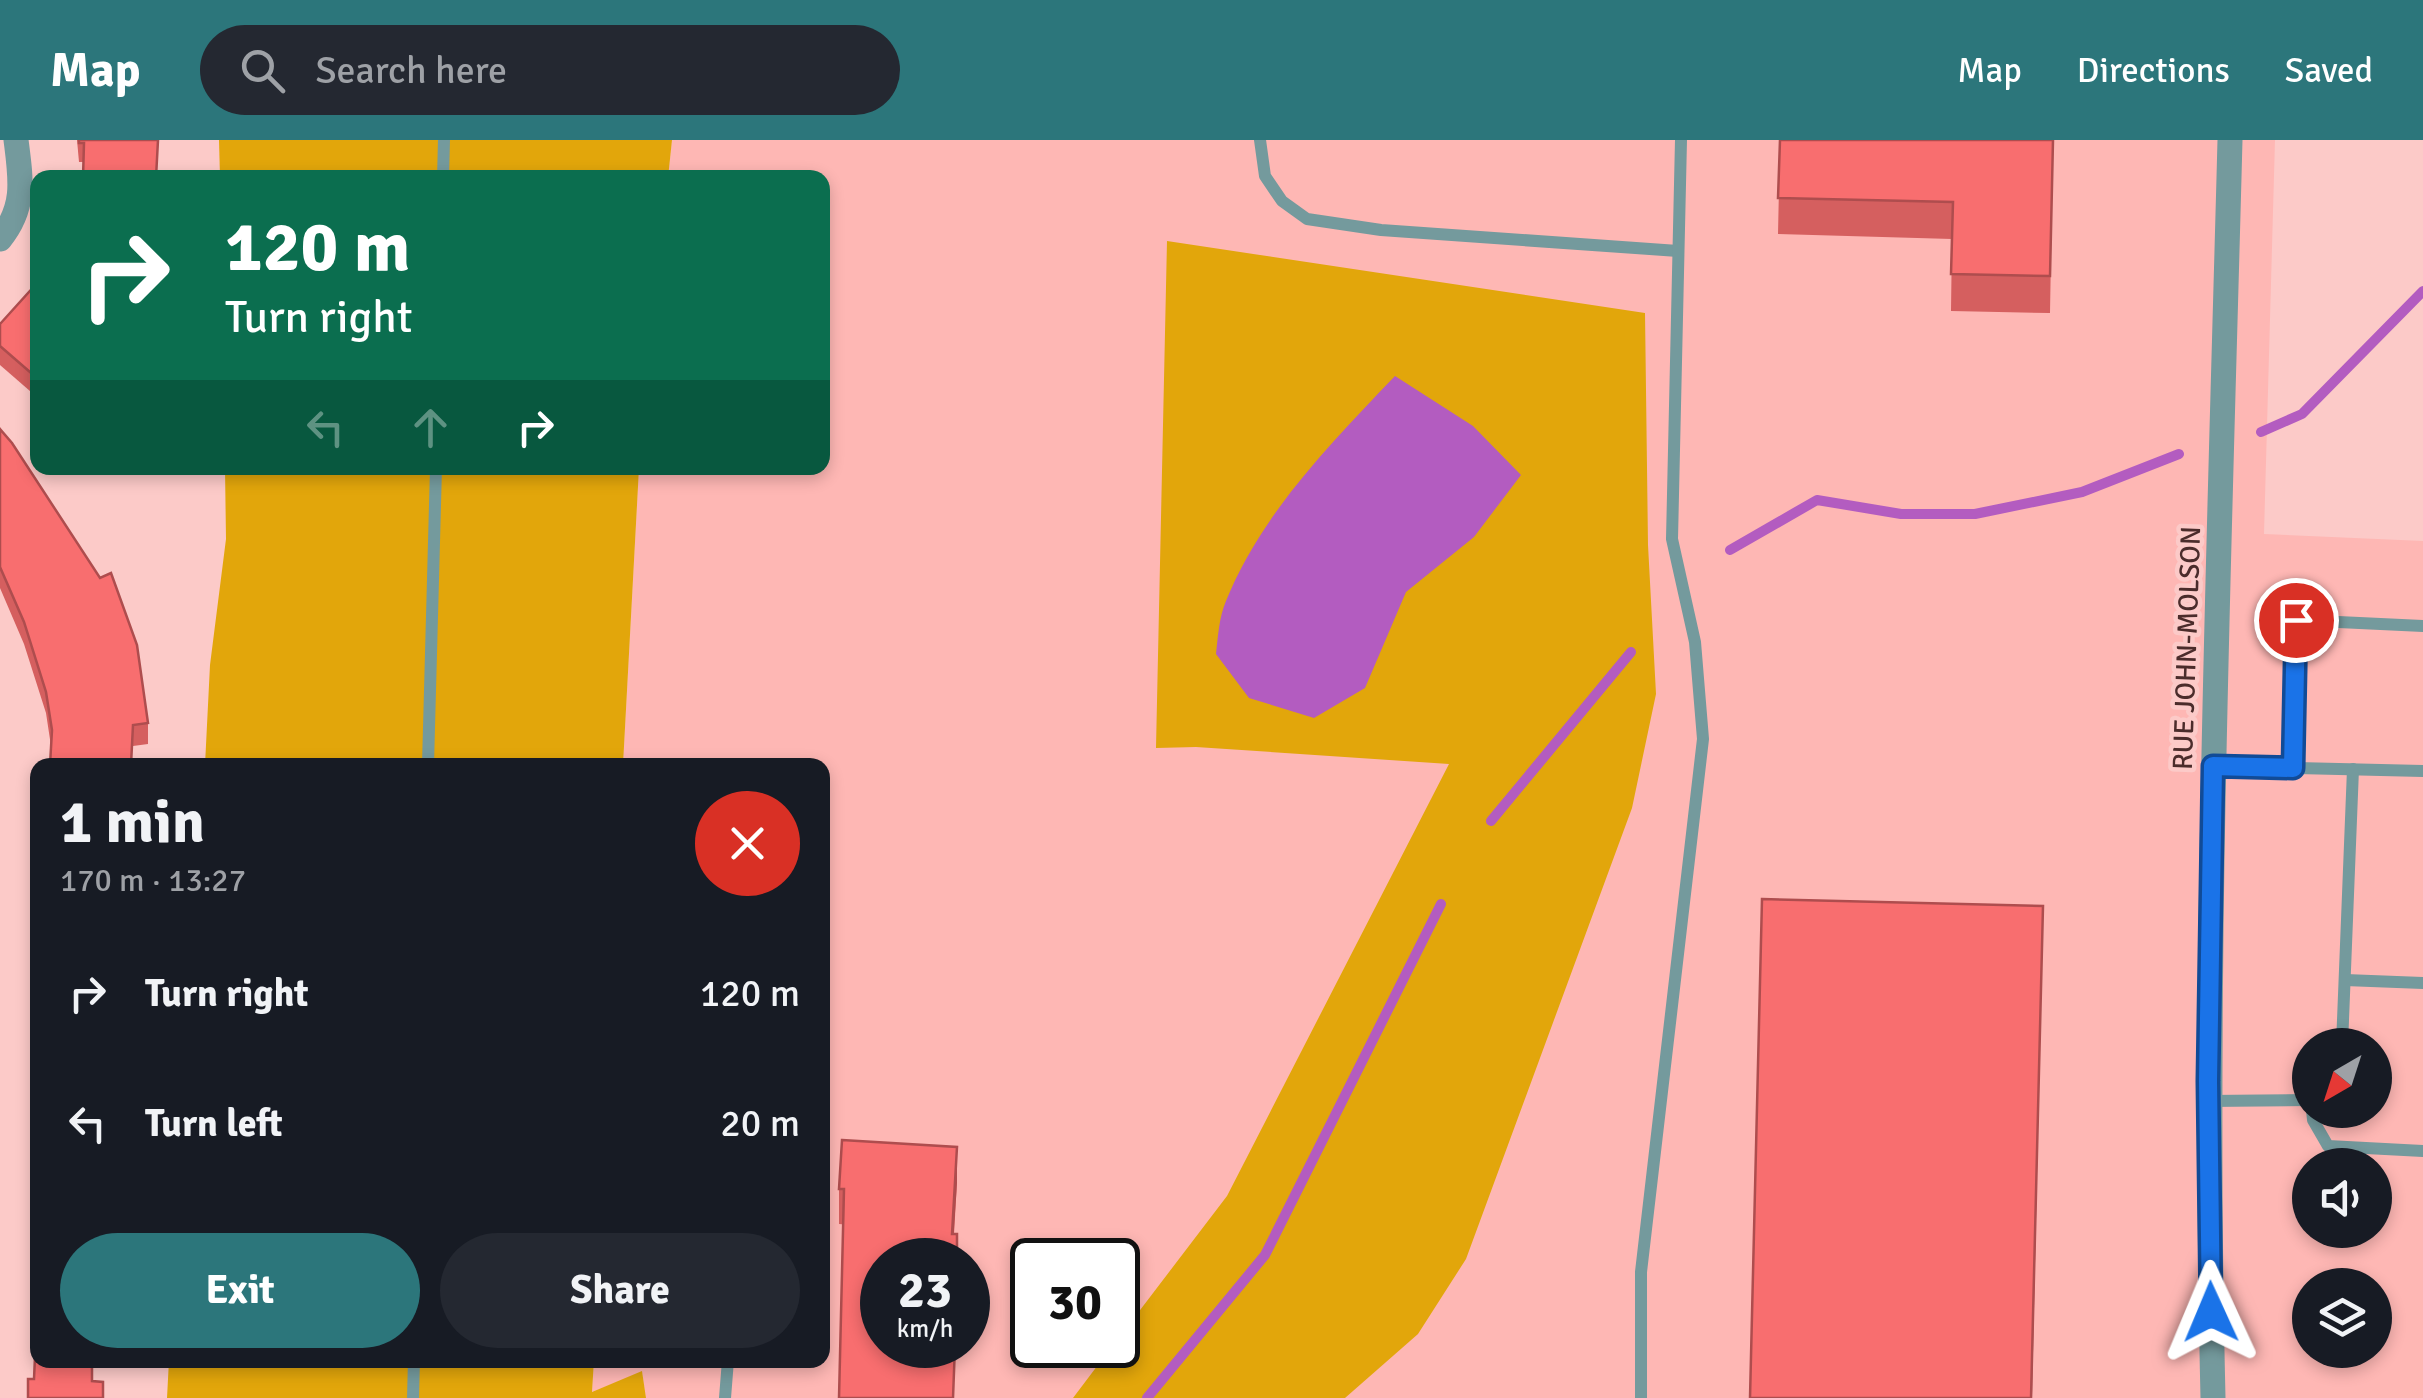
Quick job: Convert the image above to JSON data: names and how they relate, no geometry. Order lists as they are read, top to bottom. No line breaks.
{"streets":{"street":["RUE JOHN-MOLSON"]},"north":"bottom left","page":{"header":"Map","search":"Search here","nav":["Map","Directions","Saved"],"turn":["120 m","Turn right"],"heading":["1 min","170 m · 13:27"],"list":[{"name":"Turn right","value":"120 m"},{"name":"Turn left","value":"20 m"}],"buttons":["Exit","Share"],"speed":"23 km/h","limit":"30"}}
